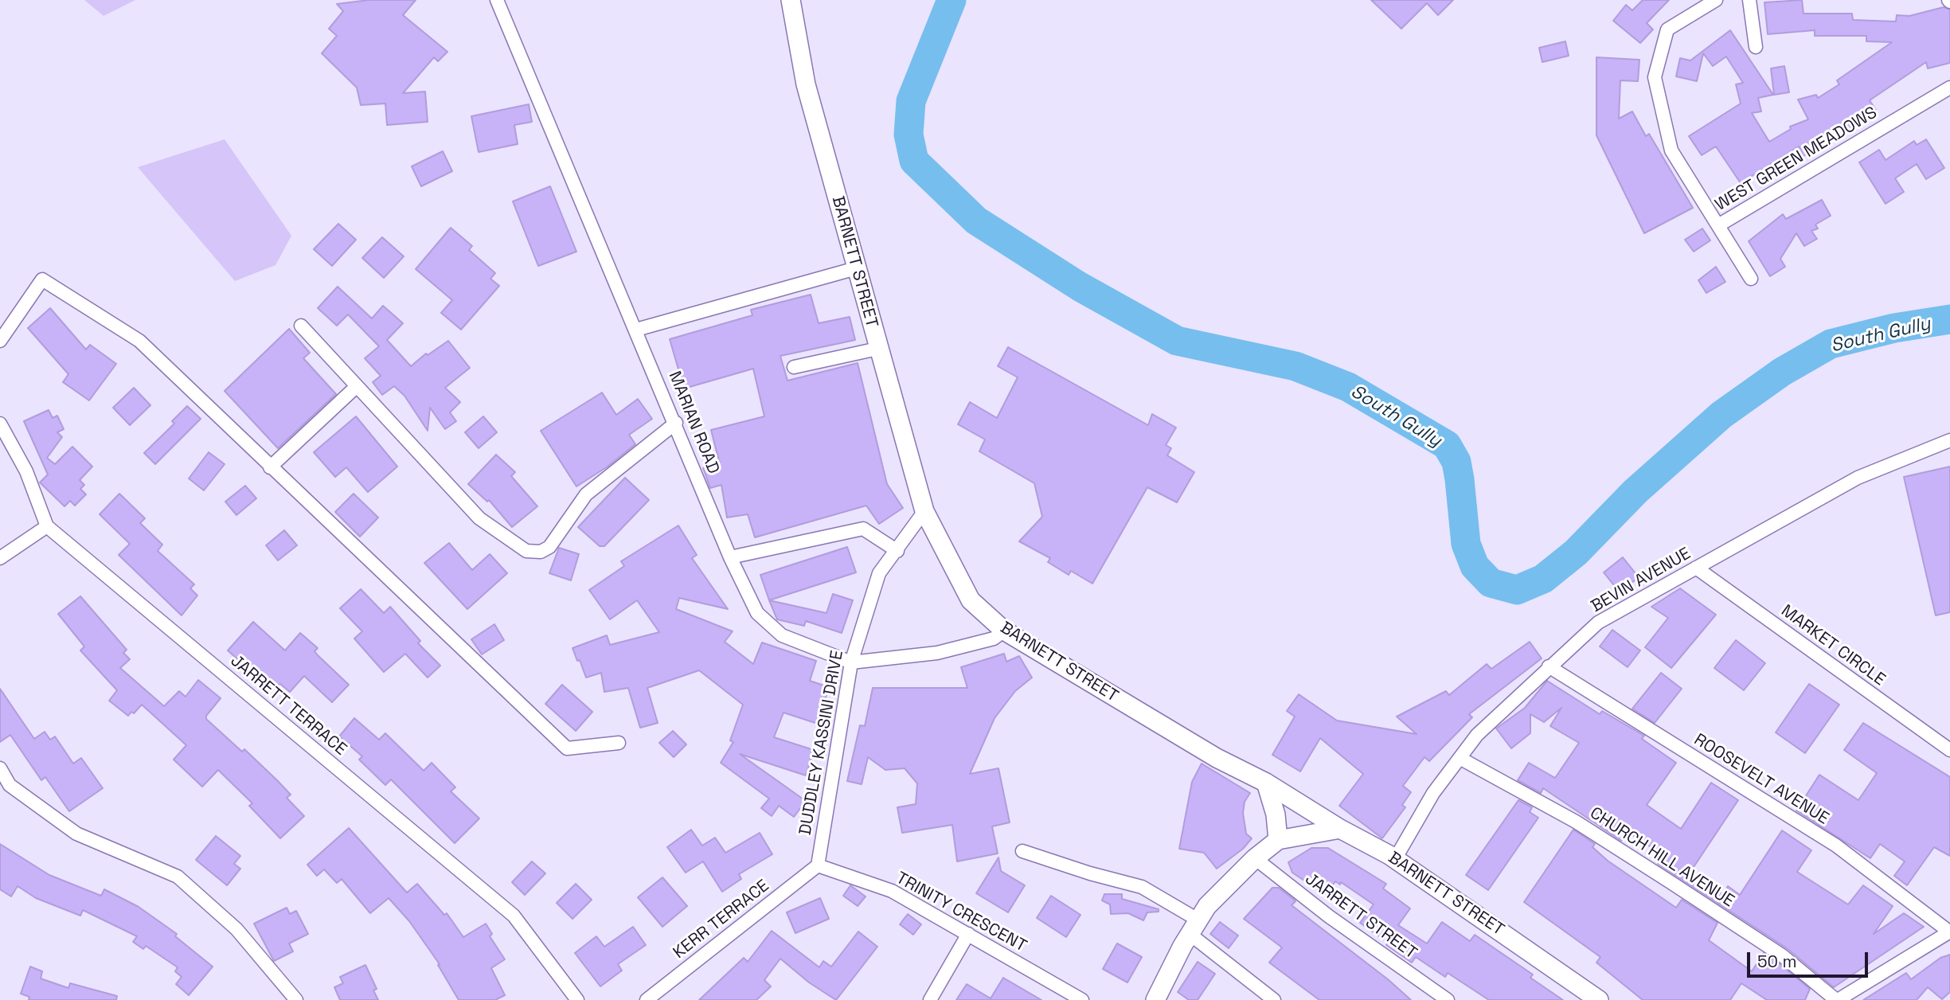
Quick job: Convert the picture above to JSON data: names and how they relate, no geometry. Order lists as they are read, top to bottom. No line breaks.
{"streets":{"main road":["BARNETT STREET"],"street":["WEST GREEN MEADOWS","MARIAN ROAD","BEVIN AVENUE","MARKET CIRCLE","JARRETT TERRACE","DUDDLEY KASSINI DRIVE","ROOSEVELT AVENUE","CHURCH HILL AVENUE","TRINITY CRESCENT","JARRETT STREET","KERR TERRACE"]},"crossings":[["BARNETT STREET","MARIAN ROAD"],["BARNETT STREET","BEVIN AVENUE"],["BARNETT STREET","DUDDLEY KASSINI DRIVE"],["MARIAN ROAD","DUDDLEY KASSINI DRIVE"],["BEVIN AVENUE","MARKET CIRCLE"],["BEVIN AVENUE","ROOSEVELT AVENUE"],["BEVIN AVENUE","CHURCH HILL AVENUE"],["DUDDLEY KASSINI DRIVE","TRINITY CRESCENT"],["DUDDLEY KASSINI DRIVE","KERR TERRACE"],["TRINITY CRESCENT","KERR TERRACE"]],"water":["South Gully"],"scale_bar":"50 m"}
